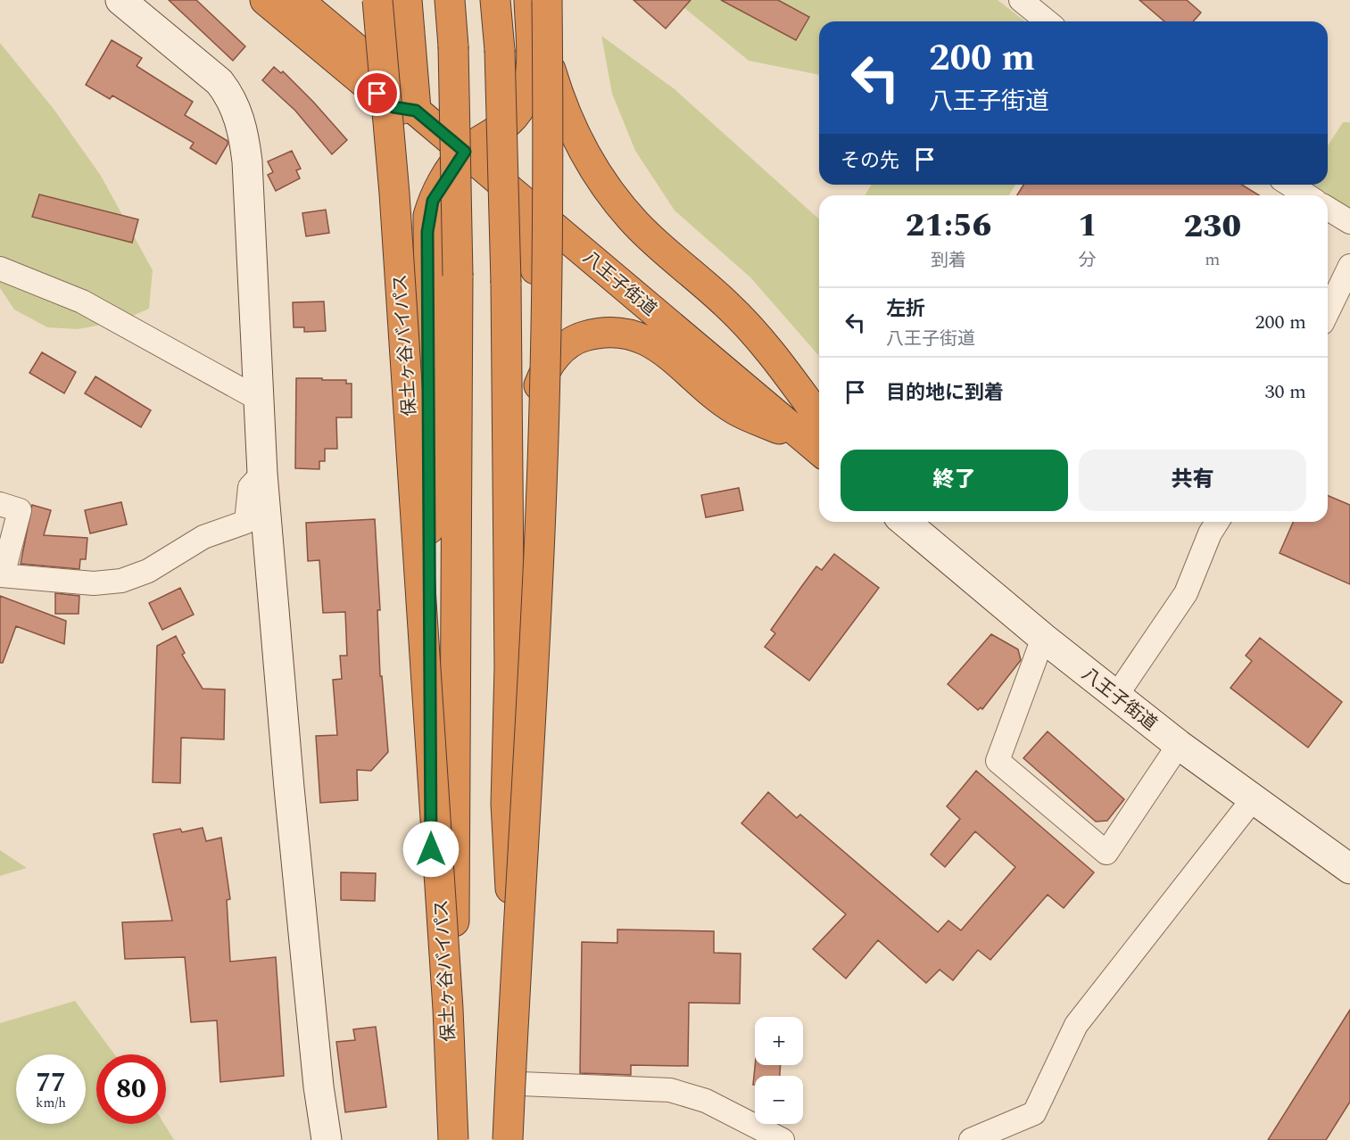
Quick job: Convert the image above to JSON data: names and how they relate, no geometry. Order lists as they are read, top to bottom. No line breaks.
{"streets":{"highway":["八王子街道","保土ヶ谷バイパス"]},"page":{"turn":["200 m","八王子街道"],"then":"その先","eta":["21:56","到着","1","分","230","m"],"list":[{"name":"左折","note":"八王子街道","value":"200 m"},{"name":"目的地に到着","value":"30 m"}],"buttons":["終了","共有"],"map_buttons":["+","−"],"speed":"77 km/h","limit":"80"}}
